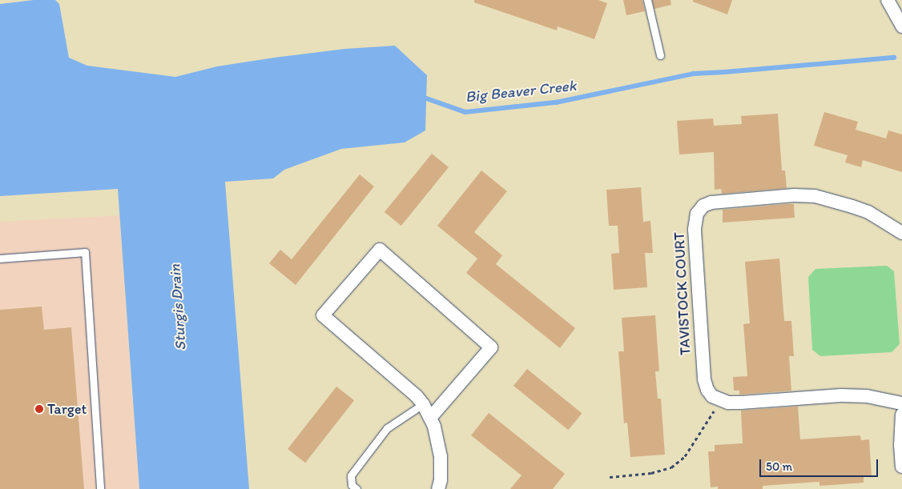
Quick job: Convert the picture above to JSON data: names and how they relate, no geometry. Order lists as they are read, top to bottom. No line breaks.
{"streets":{"street":["TAVISTOCK COURT"]},"water":["Big Beaver Creek","Sturgis Drain"],"places":["Target"],"scale_bar":"50 m"}
